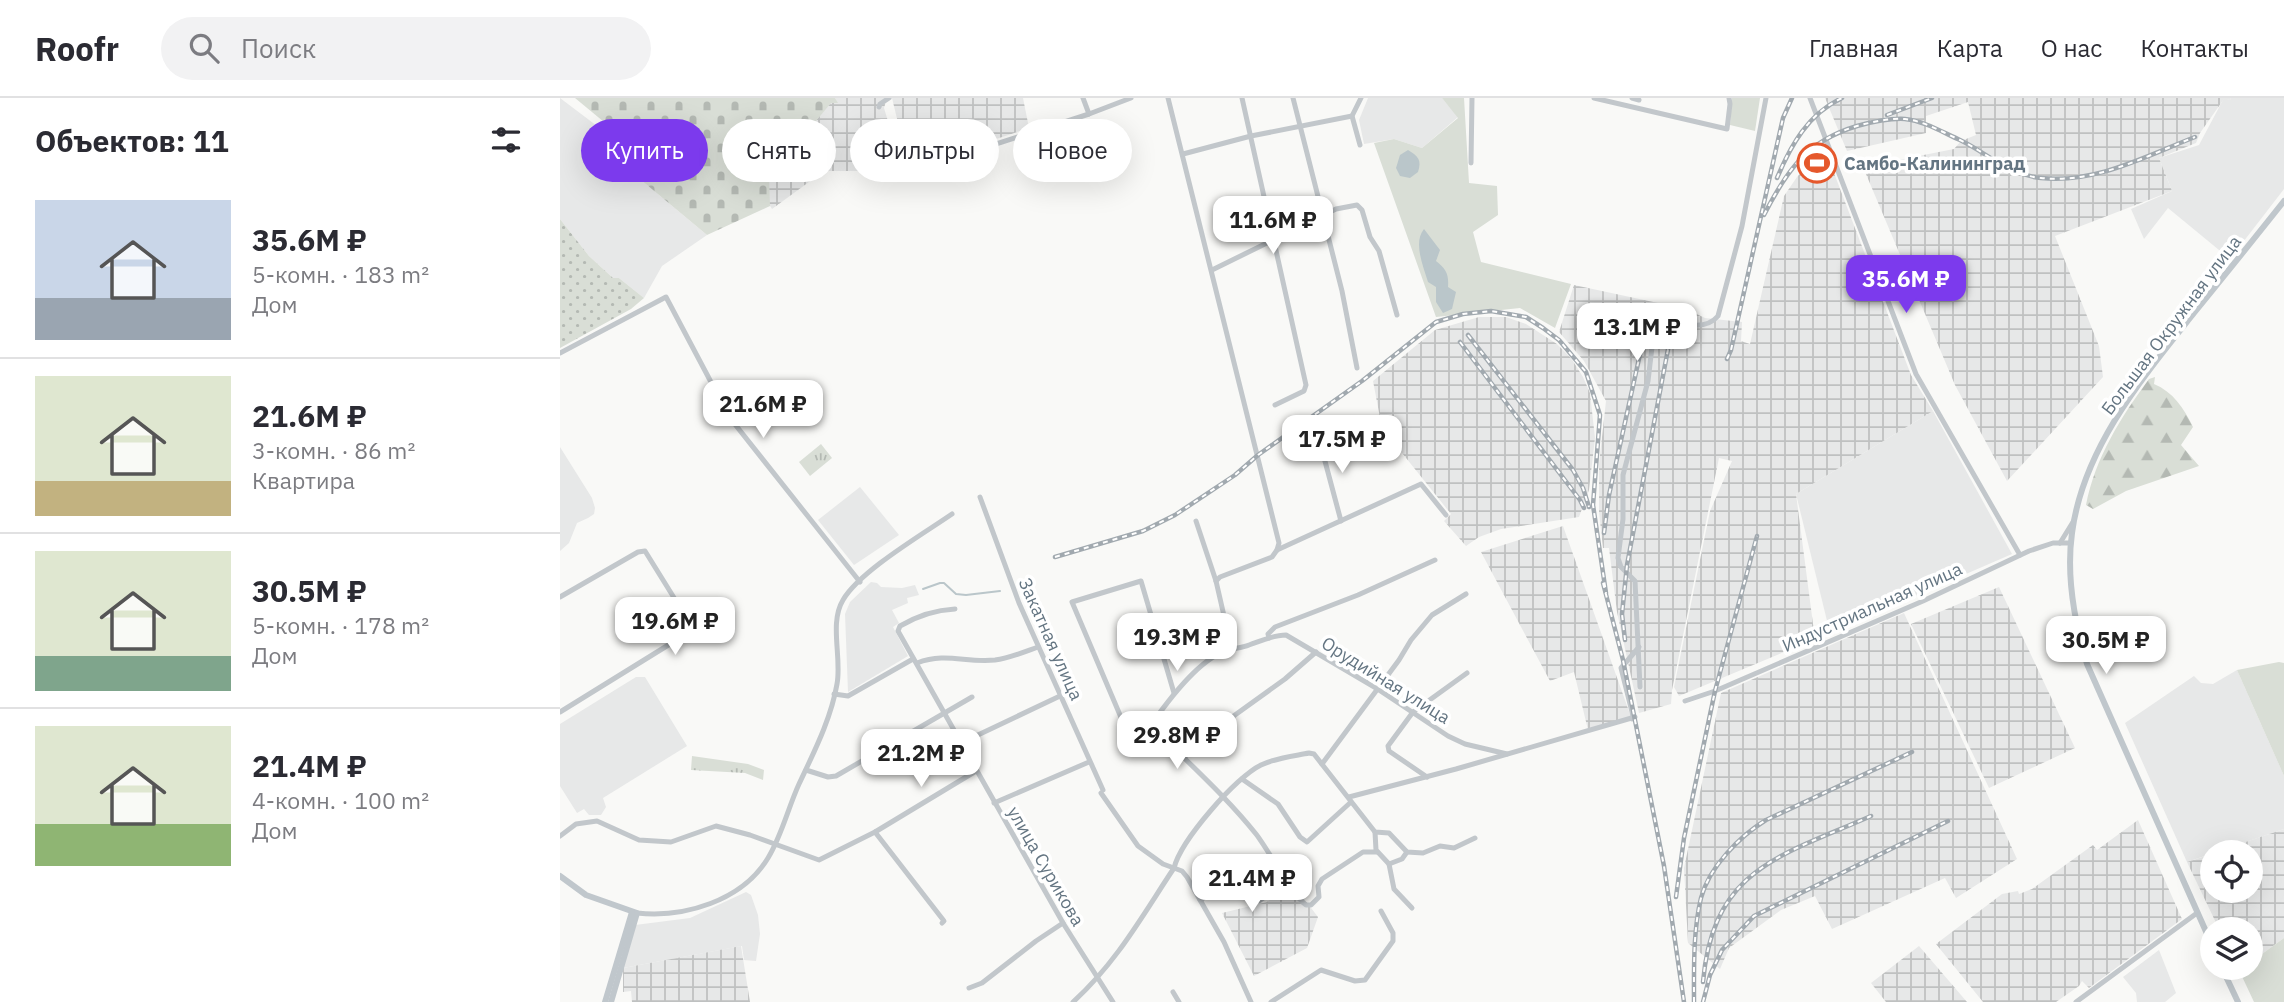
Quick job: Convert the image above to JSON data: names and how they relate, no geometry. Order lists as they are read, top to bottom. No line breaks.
{"streets":{"main road":["Большая Окружная улица"],"street":["Индустриальная улица","Закатная улица","Орудийная улица","улица Сурикова"]},"crossings":[["Большая Окружная улица","Индустриальная улица"]],"places":{"sports":["Самбо-Калининград"]},"page":{"header":"Roofr","search":"Поиск","nav":["Главная","Карта","О нас","Контакты"],"heading":"Объектов: 11","chip":["Купить","Снять","Фильтры","Новое"],"list":[{"name":"35.6M ₽","note":"5-комн. · 183 m² · Дом"},{"name":"21.6M ₽","note":"3-комн. · 86 m² · Квартира"},{"name":"30.5M ₽","note":"5-комн. · 178 m² · Дом"},{"name":"21.4M ₽","note":"4-комн. · 100 m² · Дом"}],"price":["11.6M ₽","35.6M ₽","13.1M ₽","21.6M ₽","17.5M ₽","19.6M ₽","19.3M ₽","30.5M ₽","29.8M ₽","21.2M ₽","21.4M ₽"]}}
